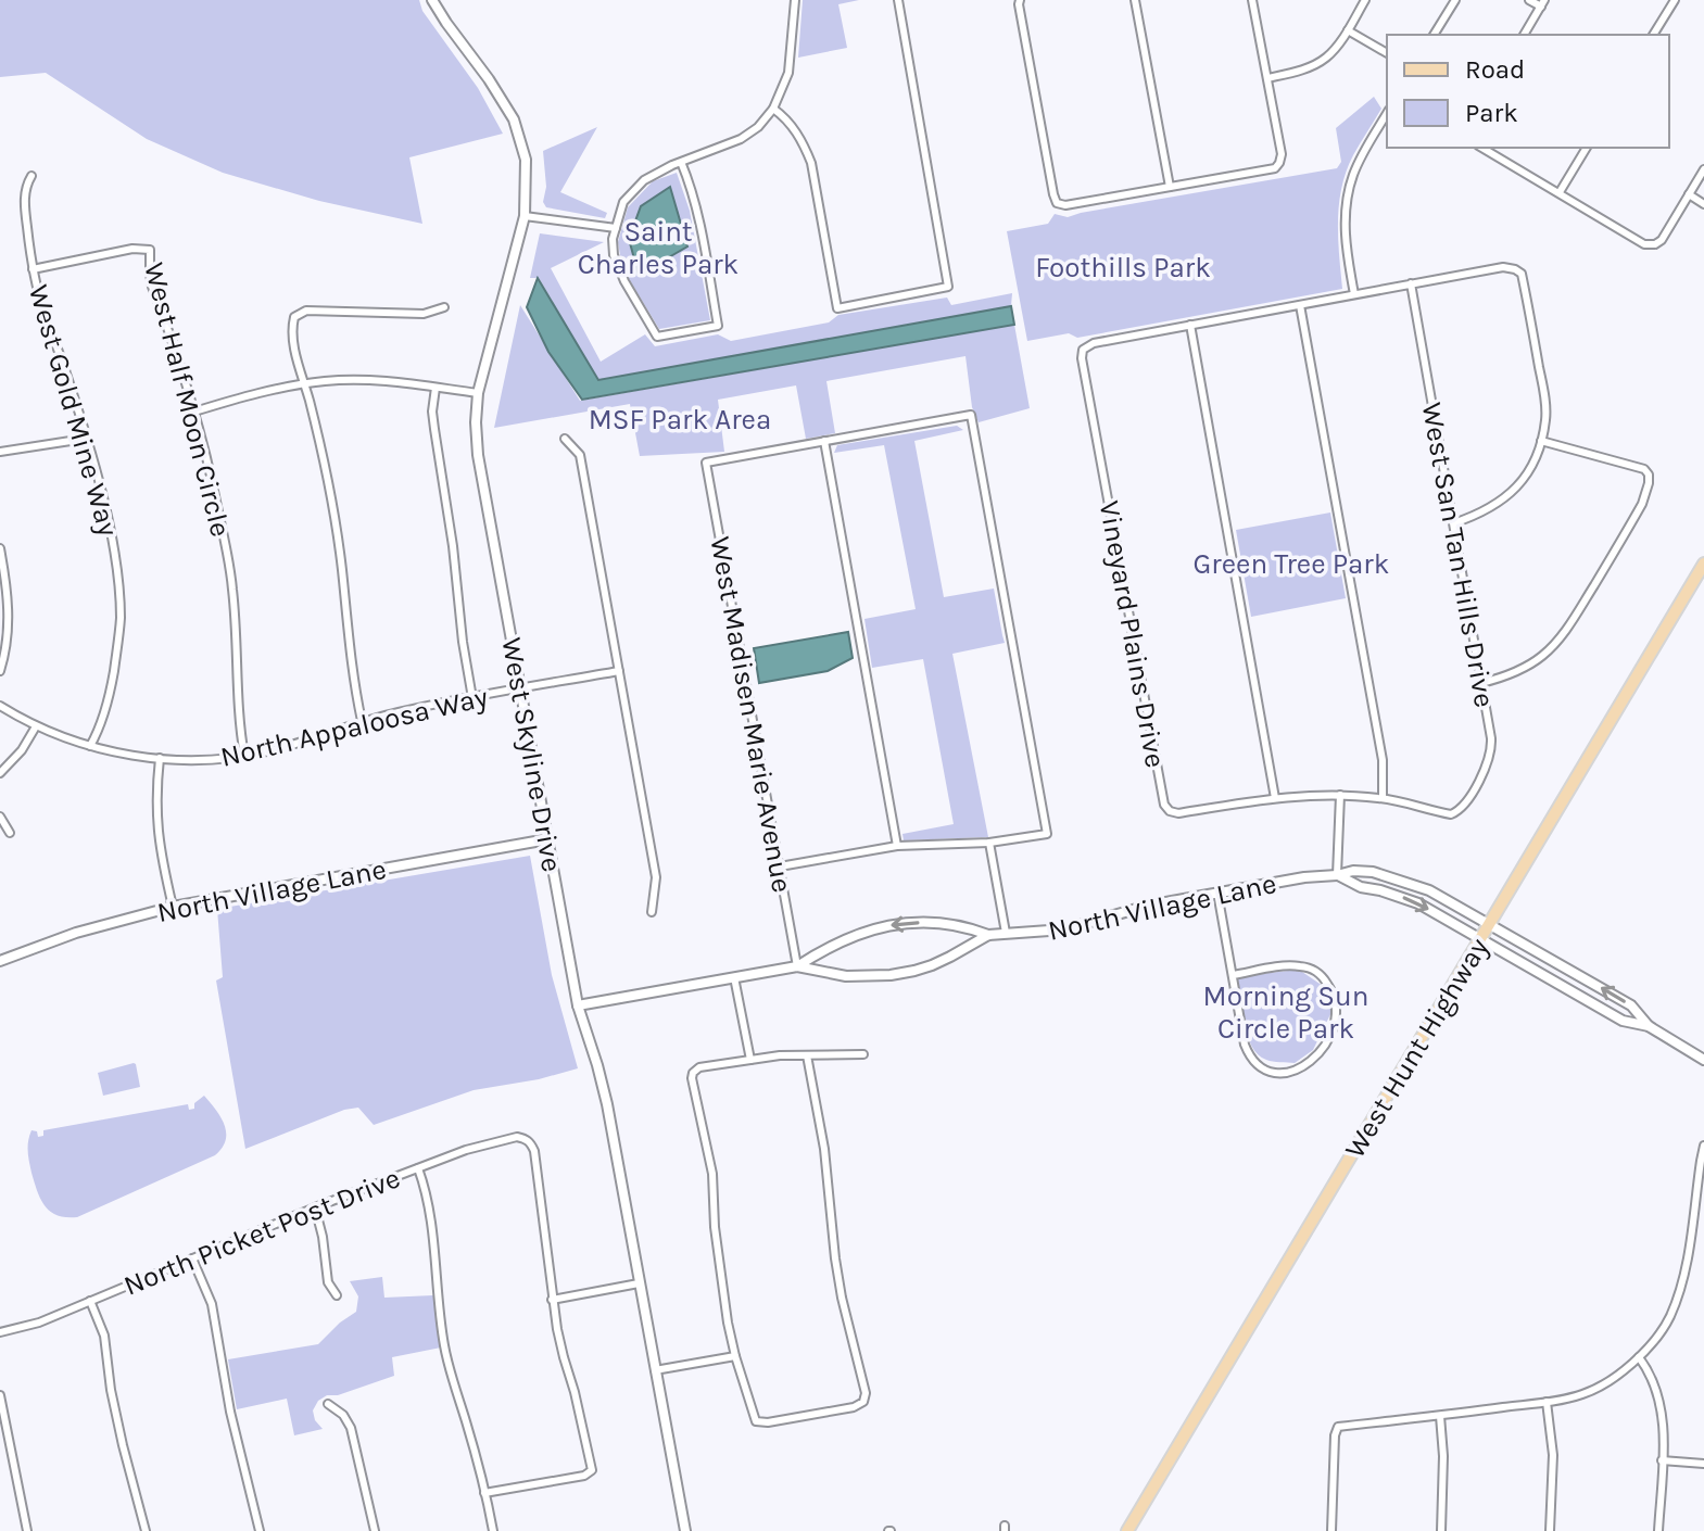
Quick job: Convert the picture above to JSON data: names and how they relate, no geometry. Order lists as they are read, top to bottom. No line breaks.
{"streets":{"main road":["West Hunt Highway"],"street":["West Half Moon Circle","West Gold Mine Way","West San Tan Hills Drive","Vineyard Plains Drive","West Madisen Marie Avenue","North Appaloosa Way","West Skyline Drive","North Village Lane","North Picket Post Drive"]},"crossings":[["West Half Moon Circle","West Gold Mine Way"],["West Half Moon Circle","North Appaloosa Way"],["West Gold Mine Way","North Appaloosa Way"],["West San Tan Hills Drive","Vineyard Plains Drive"],["West Madisen Marie Avenue","North Village Lane"],["North Appaloosa Way","West Skyline Drive"],["West Skyline Drive","North Village Lane"],["North Village Lane","West Hunt Highway"]],"parks":["Saint Charles Park","Foothills Park","MSF Park Area","Green Tree Park","Morning Sun Circle Park"],"legend":["Road","Park"]}
